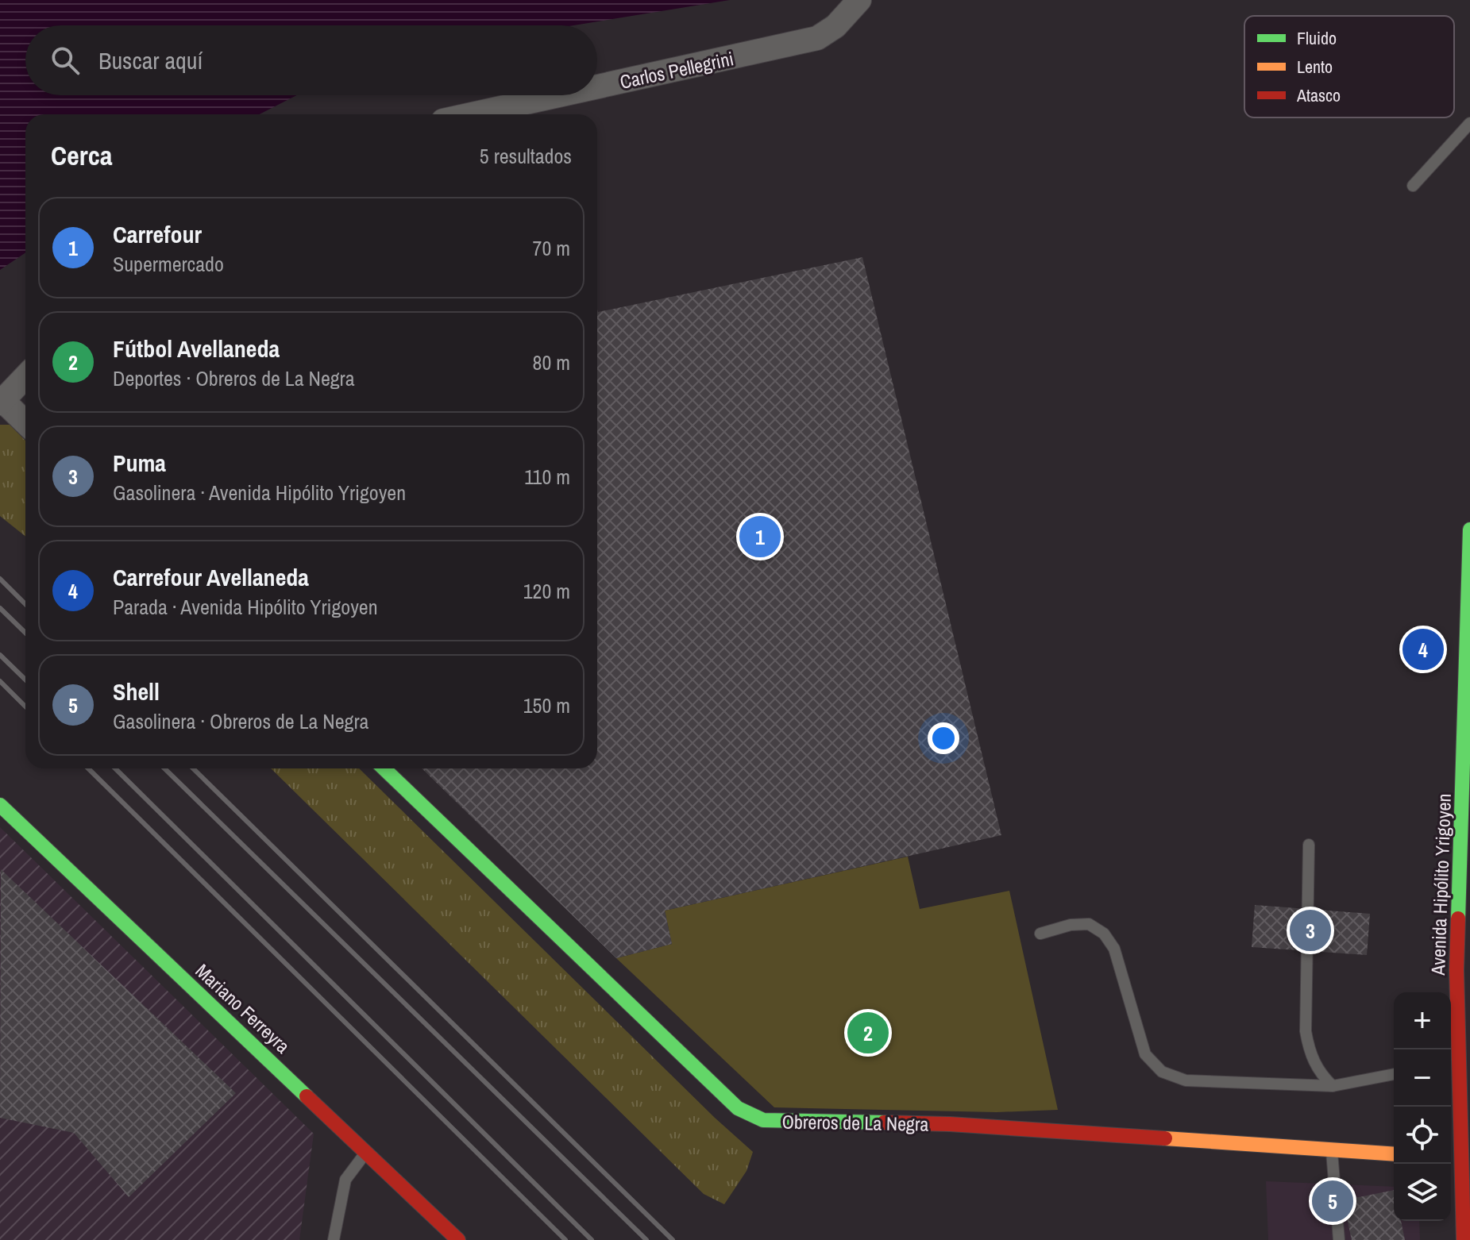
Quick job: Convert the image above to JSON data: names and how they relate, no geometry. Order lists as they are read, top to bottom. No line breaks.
{"streets":{"street":["Carlos Pellegrini","Avenida Hipólito Yrigoyen","Mariano Ferreyra","Obreros de La Negra"]},"legend":["Fluido","Lento","Atasco"],"page":{"search":"Buscar aquí","heading":["Cerca","5 resultados"],"list":[{"mark":"1","name":"Carrefour","note":"Supermercado","value":"70 m"},{"mark":"2","name":"Fútbol Avellaneda","note":"Deportes · Obreros de La Negra","value":"80 m"},{"mark":"3","name":"Puma","note":"Gasolinera · Avenida Hipólito Yrigoyen","value":"110 m"},{"mark":"4","name":"Carrefour Avellaneda","note":"Parada · Avenida Hipólito Yrigoyen","value":"120 m"},{"mark":"5","name":"Shell","note":"Gasolinera · Obreros de La Negra","value":"150 m"}],"pins":["1","4","3","2","5"],"map_buttons":["+","−"]}}
